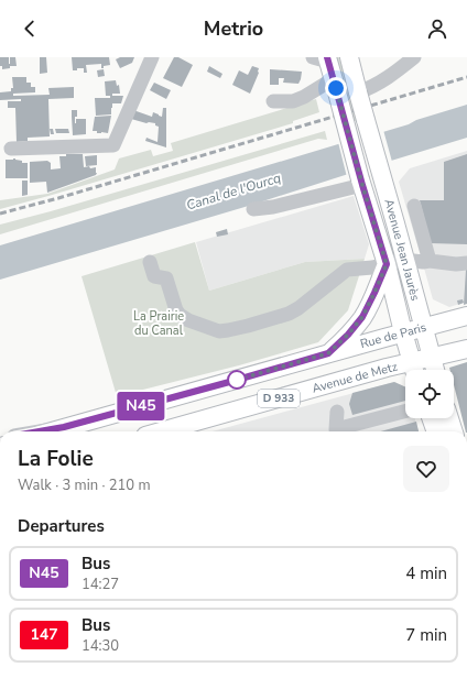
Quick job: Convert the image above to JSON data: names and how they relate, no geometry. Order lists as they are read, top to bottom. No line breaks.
{"streets":{"main road":["Avenue Jean Jaurès","Rue de Paris","Avenue de Metz","D 933"]},"crossings":[["Avenue Jean Jaurès","Rue de Paris"],["Avenue Jean Jaurès","Avenue de Metz"],["Avenue Jean Jaurès","D 933"],["Avenue de Metz","D 933"]],"water":["Canal de l'Ourcq"],"parks":["La Prairie du Canal"],"lines":["bus line N45"],"page":{"header":"Metrio","on_map":"N45","heading":[["La Folie","Walk · 3 min · 210 m"],"Departures"],"list":[{"mark":"N45","name":"Bus","note":"14:27","value":"4 min"},{"mark":"147","name":"Bus","note":"14:30","value":"7 min"}]}}
